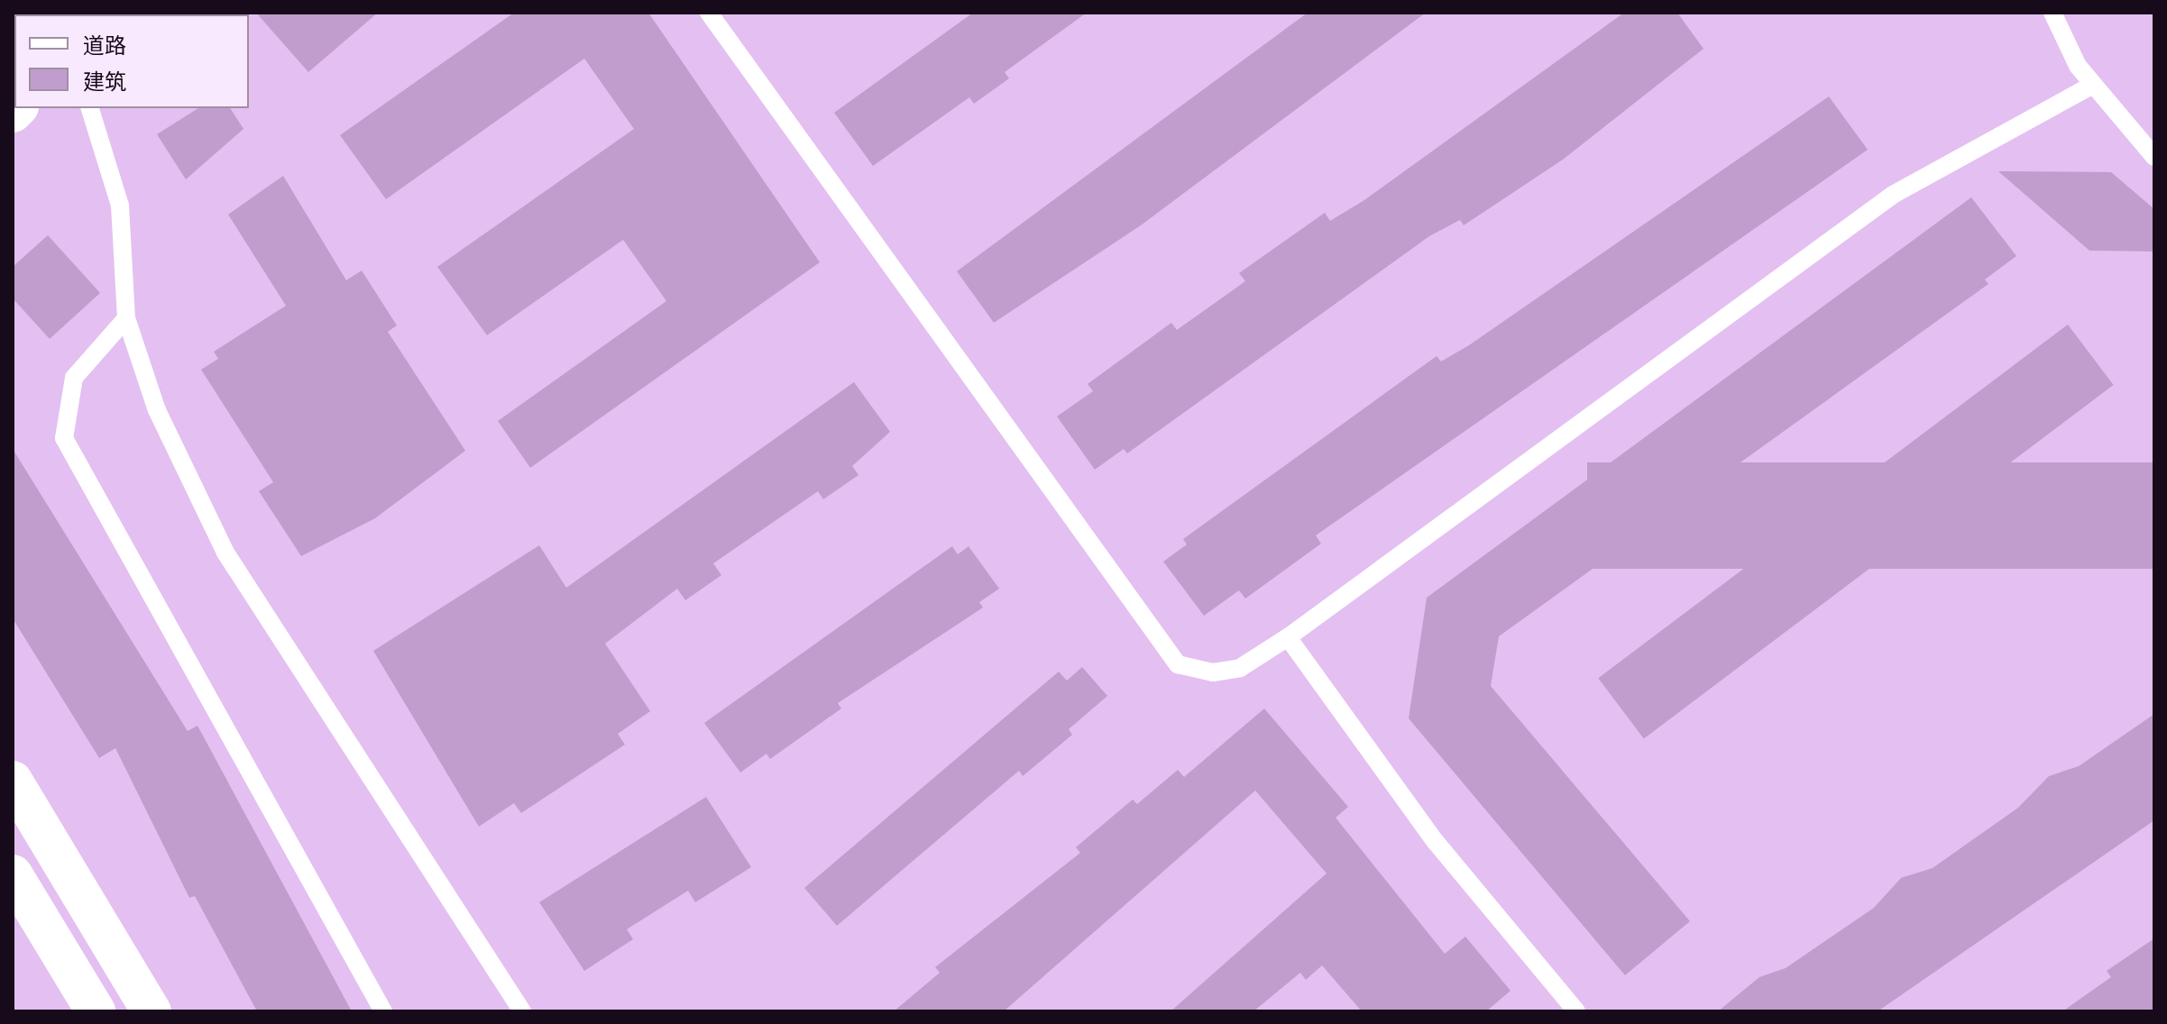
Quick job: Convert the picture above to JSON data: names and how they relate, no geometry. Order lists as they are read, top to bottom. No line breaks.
{"legend":["道路","建筑"]}
